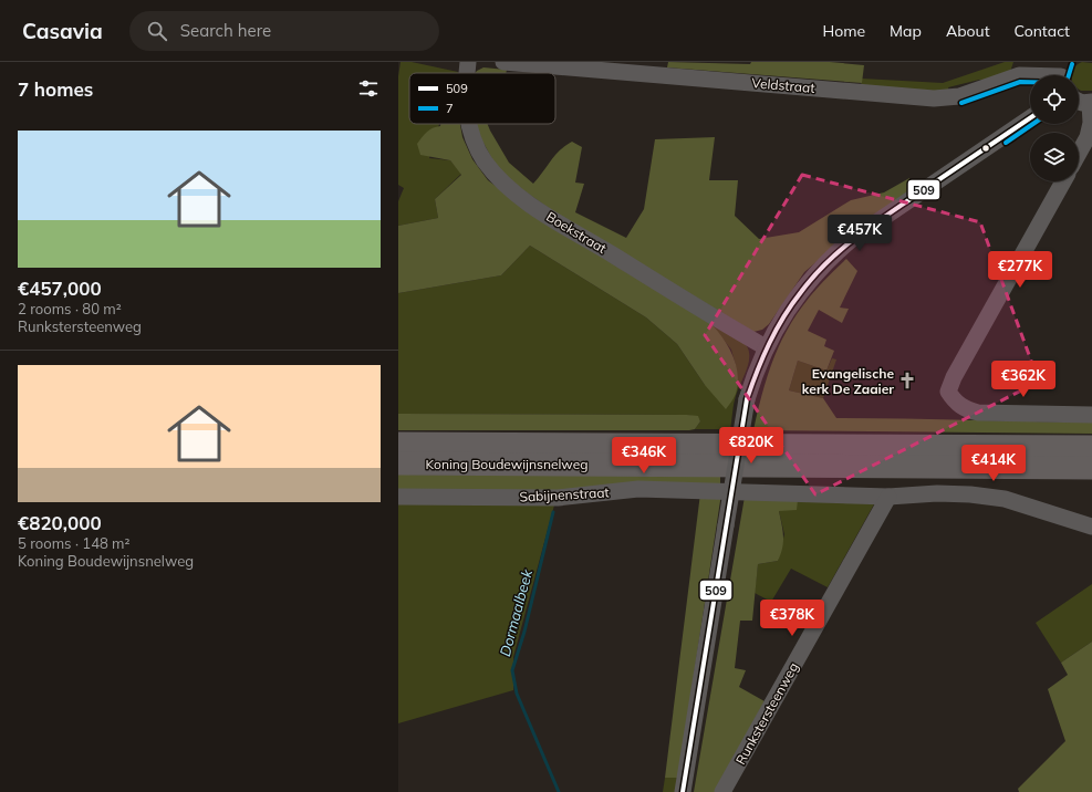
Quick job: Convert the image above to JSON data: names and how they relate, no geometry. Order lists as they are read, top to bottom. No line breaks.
{"streets":{"highway":["Koning Boudewijnsnelweg"],"street":["Veldstraat","Boekstraat","Sabijnenstraat","Runkstersteenweg"]},"crossings":[["Sabijnenstraat","Runkstersteenweg"]],"water":["Dormaalbeek"],"places":{"church":["Evangelische kerk De Zaaier"]},"lines":["transit line 7","transit line 509"],"legend":["509","7"],"page":{"header":"Casavia","search":"Search here","nav":["Home","Map","About","Contact"],"heading":"7 homes","list":[{"name":"€457,000","note":"2 rooms · 80 m² · Runkstersteenweg"},{"name":"€820,000","note":"5 rooms · 148 m² · Koning Boudewijnsnelweg"}],"price":["€457K","€277K","€362K","€820K","€346K","€414K","€378K"]}}
